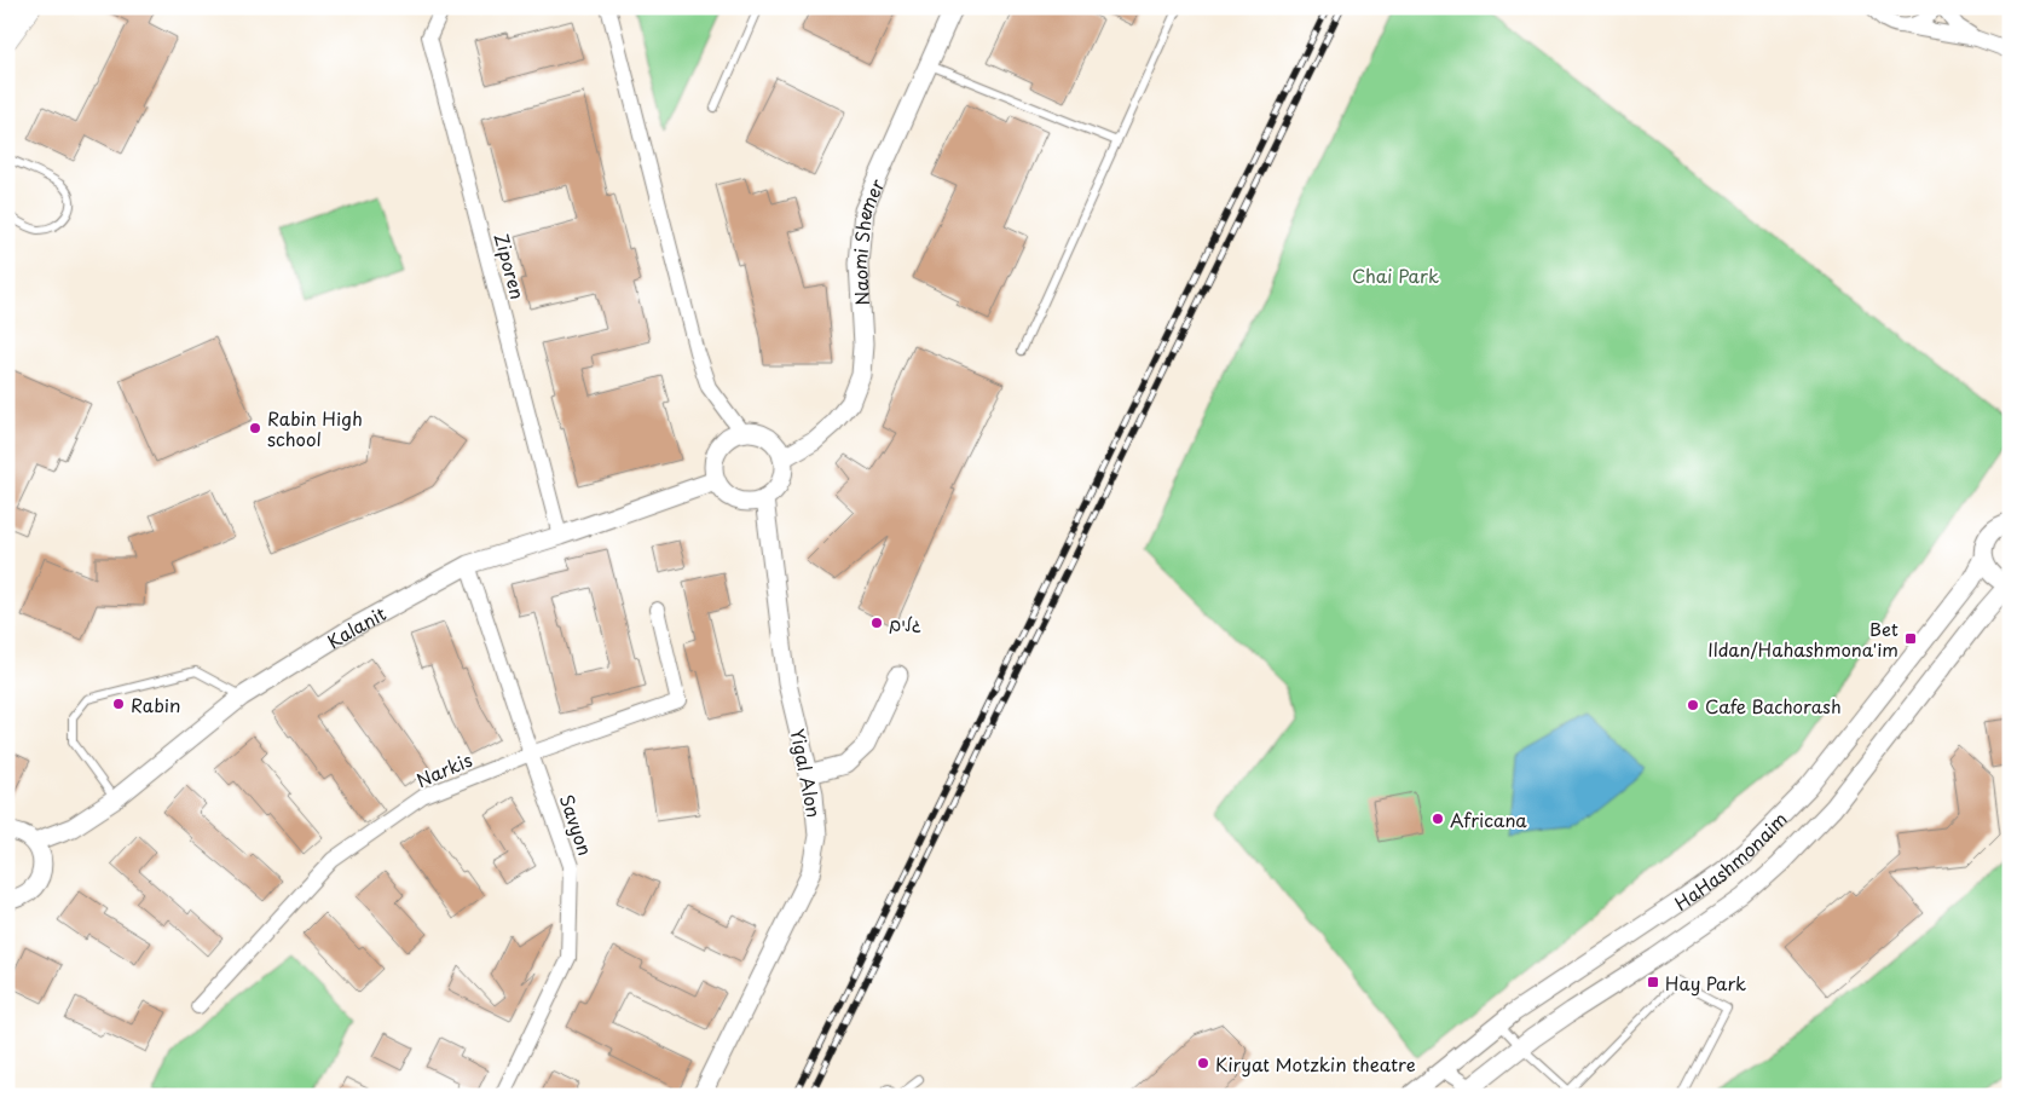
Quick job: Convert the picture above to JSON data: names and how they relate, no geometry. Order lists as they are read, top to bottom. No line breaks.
{"streets":{"street":["Naomi Shemer","Ziporen","Kalanit","Narkis","Yigal Alon","Savyon","HaHashmonaim"]},"crossings":[["Naomi Shemer","Kalanit"],["Naomi Shemer","Yigal Alon"],["Ziporen","Kalanit"],["Kalanit","Yigal Alon"],["Kalanit","Savyon"],["Narkis","Savyon"]],"parks":["Chai Park"],"places":{"other":["Rabin High school","גלים","Rabin","Cafe Bachorash","Africana","Kiryat Motzkin theatre"],"transit":["Bet Ildan/Hahashmona'im","Hay Park"]}}
